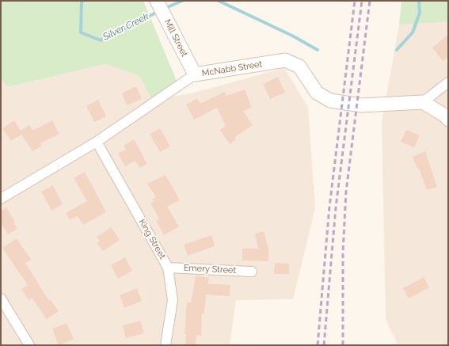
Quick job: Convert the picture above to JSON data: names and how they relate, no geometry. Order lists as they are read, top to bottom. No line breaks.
{"streets":{"street":["Mill Street","McNabb Street","King Street","Emery Street"]},"crossings":[["Mill Street","McNabb Street"],["McNabb Street","King Street"],["King Street","Emery Street"]],"water":["Silver Creek"]}
